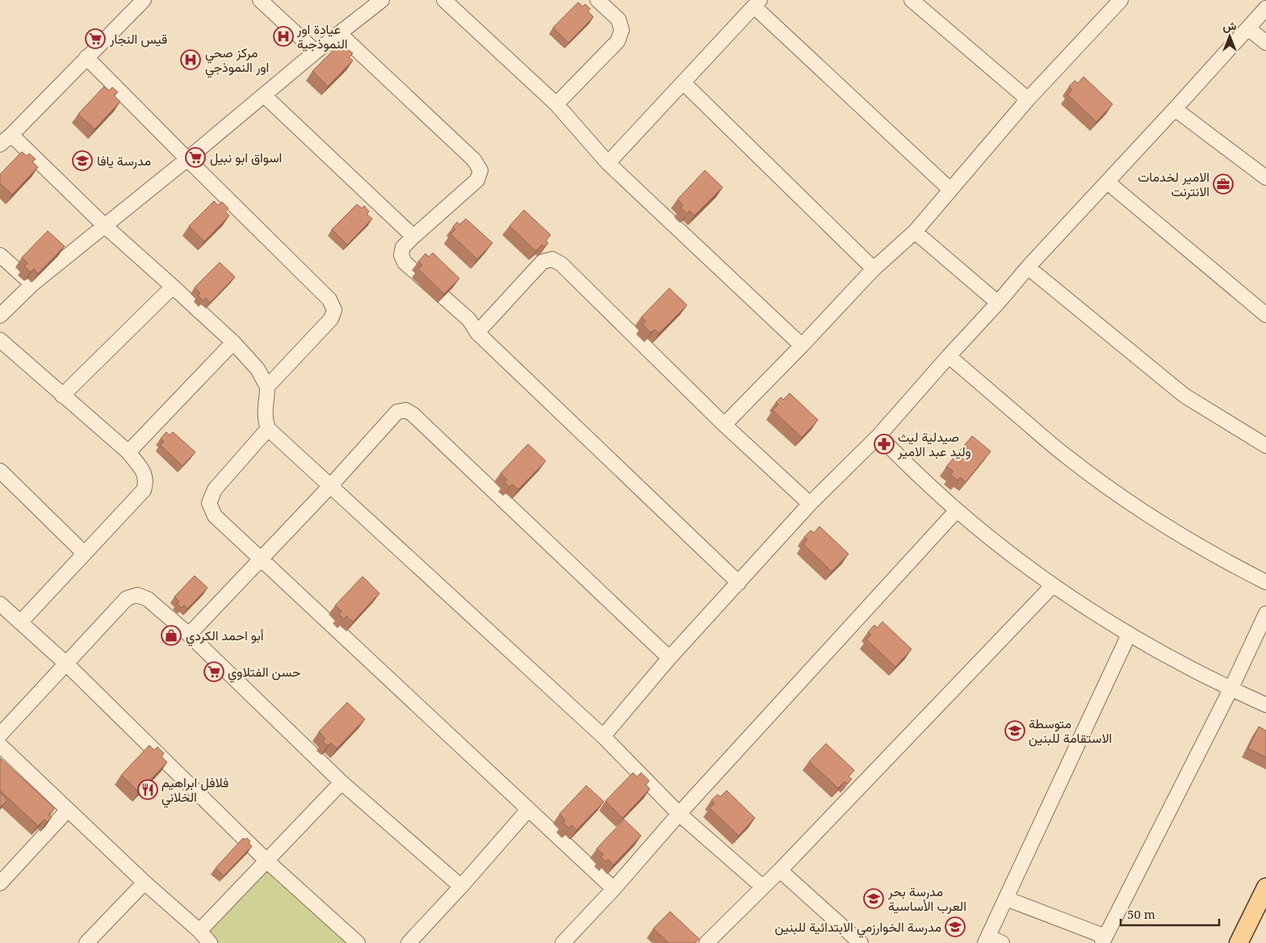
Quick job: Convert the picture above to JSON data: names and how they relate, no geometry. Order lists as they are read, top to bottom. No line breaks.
{"places":{"hospital":["عيادة اور النموذجية","مركز صحي اور النموذجي"],"supermarket":["قيس النجار","اسواق ابو نبيل","حسن الفتلاوي"],"school or university":["مدرسة يافا","متوسطة الاستقامة للبنين","مدرسة بحر العرب الأساسية","مدرسة الخوارزمي الابتدائية للبنين"],"office":["الامير لخدمات الانترنت"],"pharmacy":["صيدلية ليث وليد عبد الامير"],"shop":["أبو احمد الكردي"],"restaurant":["فلافل ابراهيم الخلاني"]},"scale_bar":"50 m","north":"top"}
